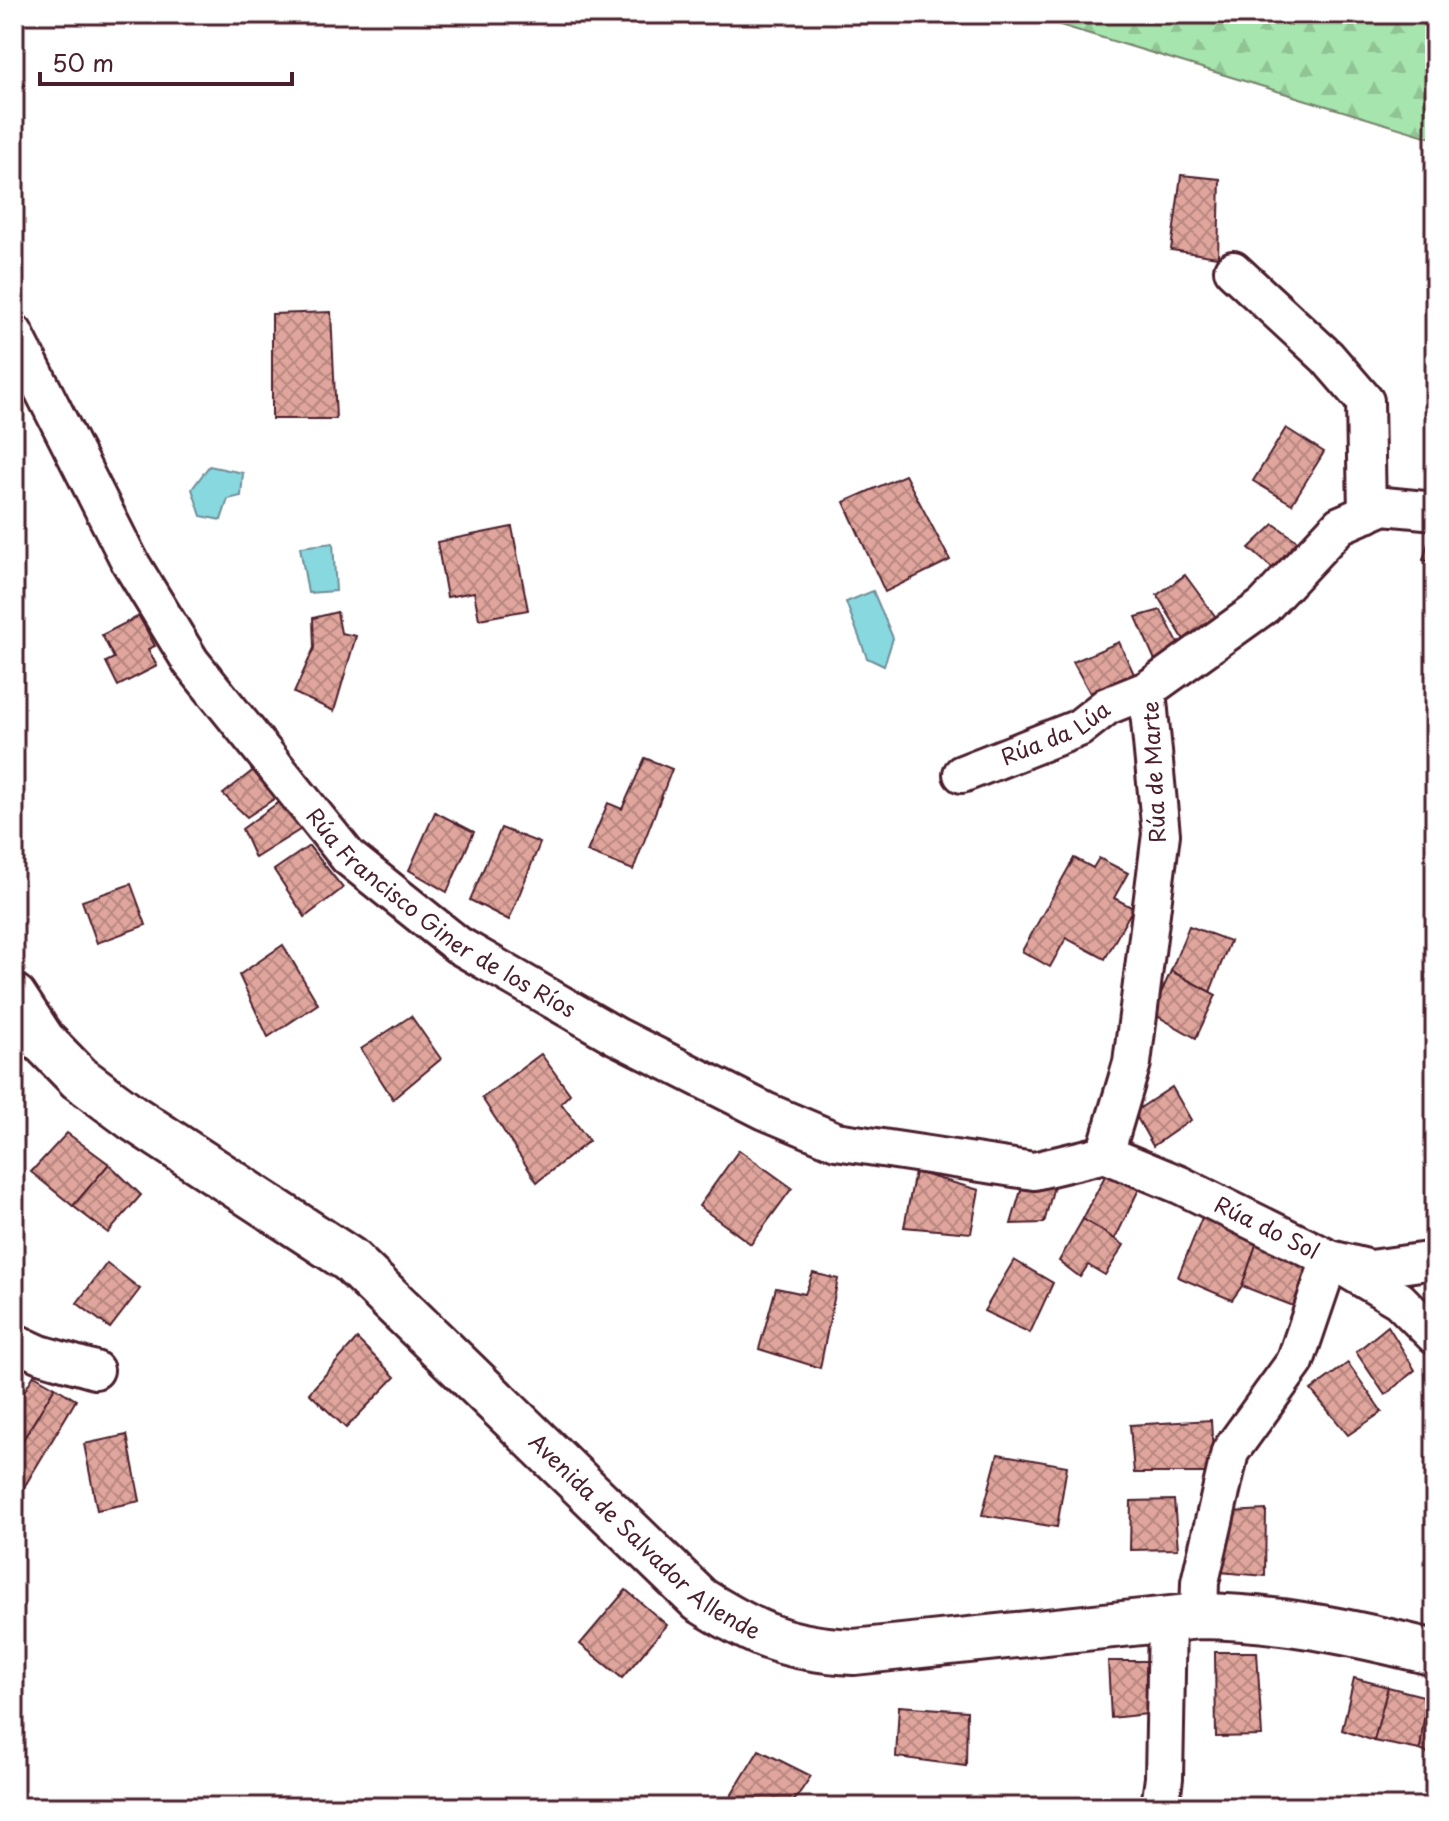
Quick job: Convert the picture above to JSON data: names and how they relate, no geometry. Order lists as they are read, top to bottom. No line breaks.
{"streets":{"street":["Rúa da Lúa","Rúa de Marte","Rúa Francisco Giner de los Ríos","Rúa do Sol","Avenida de Salvador Allende"]},"crossings":[["Rúa da Lúa","Rúa de Marte"],["Rúa de Marte","Rúa Francisco Giner de los Ríos"],["Rúa de Marte","Rúa do Sol"],["Rúa Francisco Giner de los Ríos","Rúa do Sol"]],"scale_bar":"50 m"}
